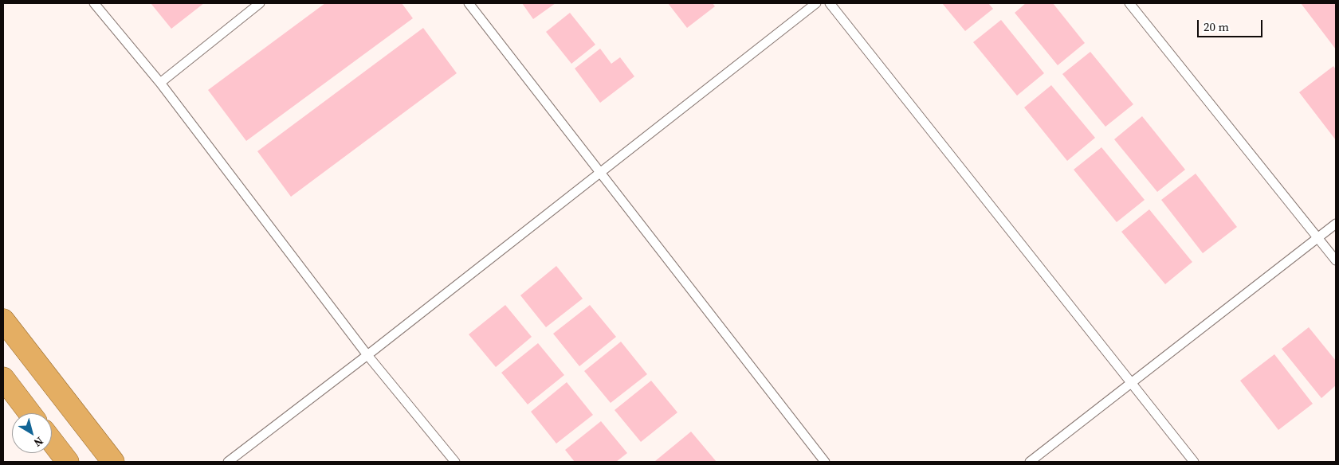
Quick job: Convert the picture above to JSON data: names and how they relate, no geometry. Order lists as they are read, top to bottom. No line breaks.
{"scale_bar":"20 m","north":"bottom right"}
